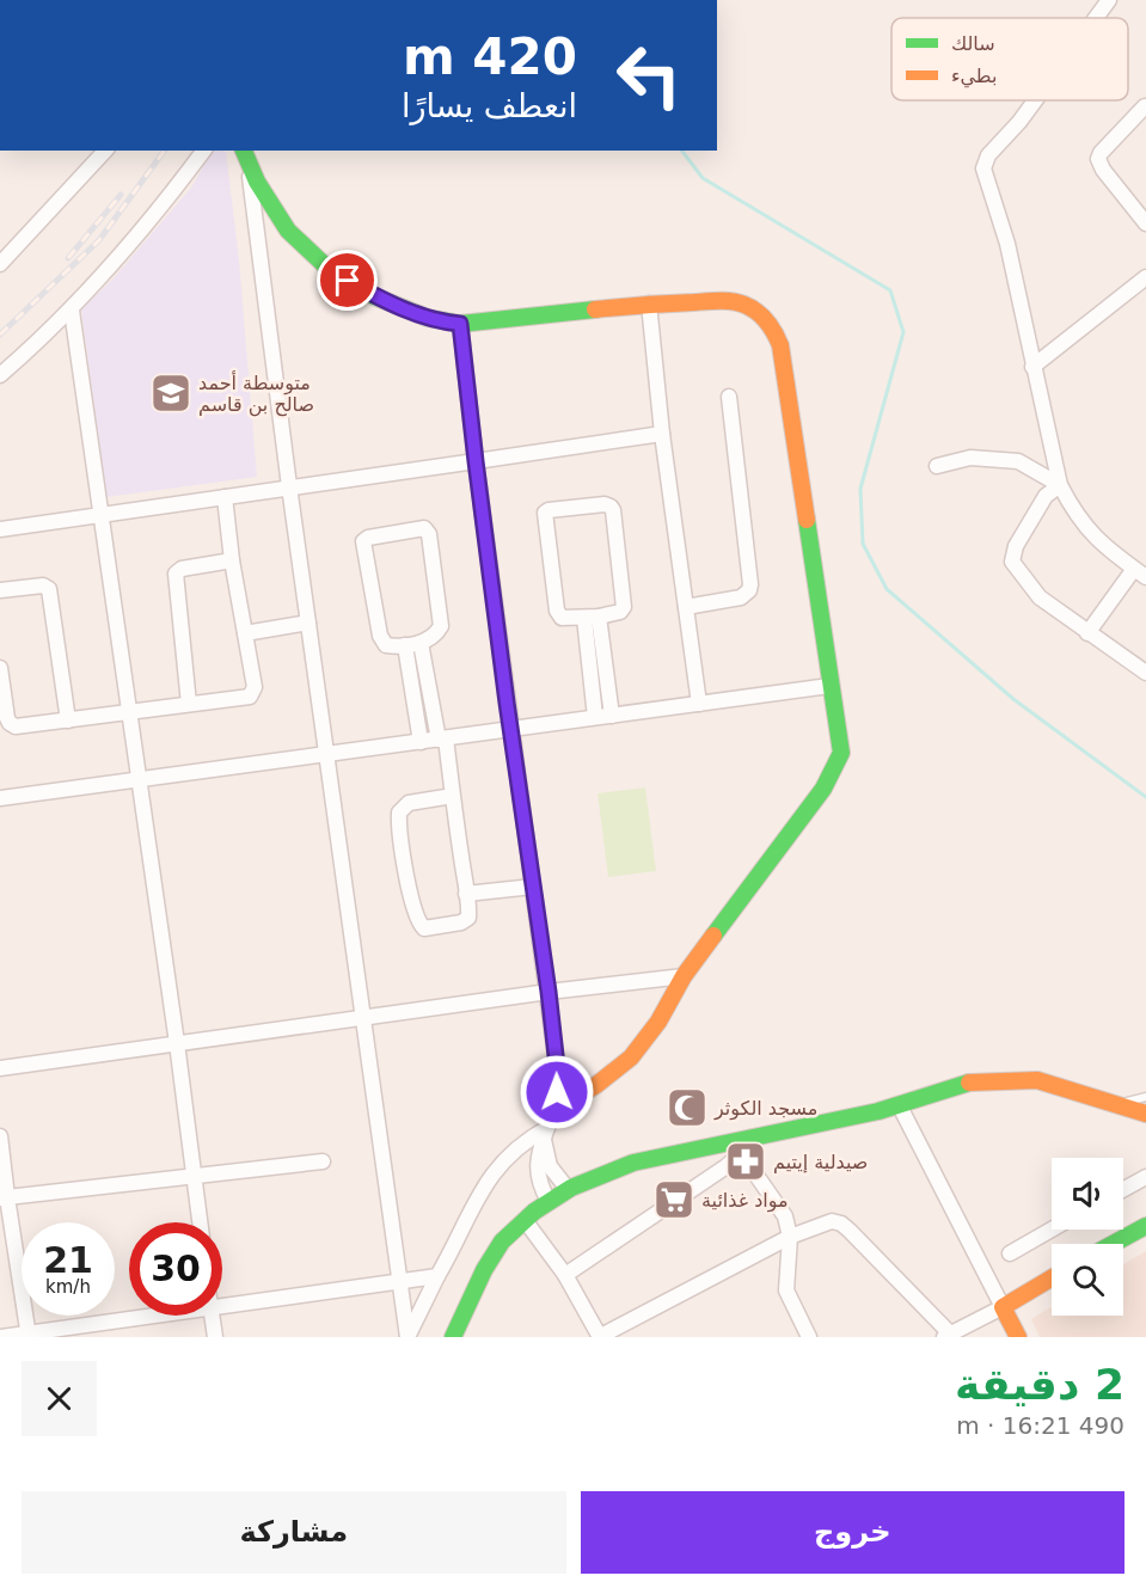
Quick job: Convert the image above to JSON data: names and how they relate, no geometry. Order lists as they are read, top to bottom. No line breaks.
{"places":{"school or university":["متوسطة أحمد صالح بن قاسم"],"mosque":["مسجد الكوثر"],"pharmacy":["صيدلية إيتيم"],"supermarket":["مواد غذائية"]},"legend":["سالك","بطيء"],"page":{"turn":["420 m","انعطف يسارًا"],"speed":"21 km/h","limit":"30","heading":["2 دقيقة","490 m · 16:21"],"buttons":["خروج","مشاركة"]}}
